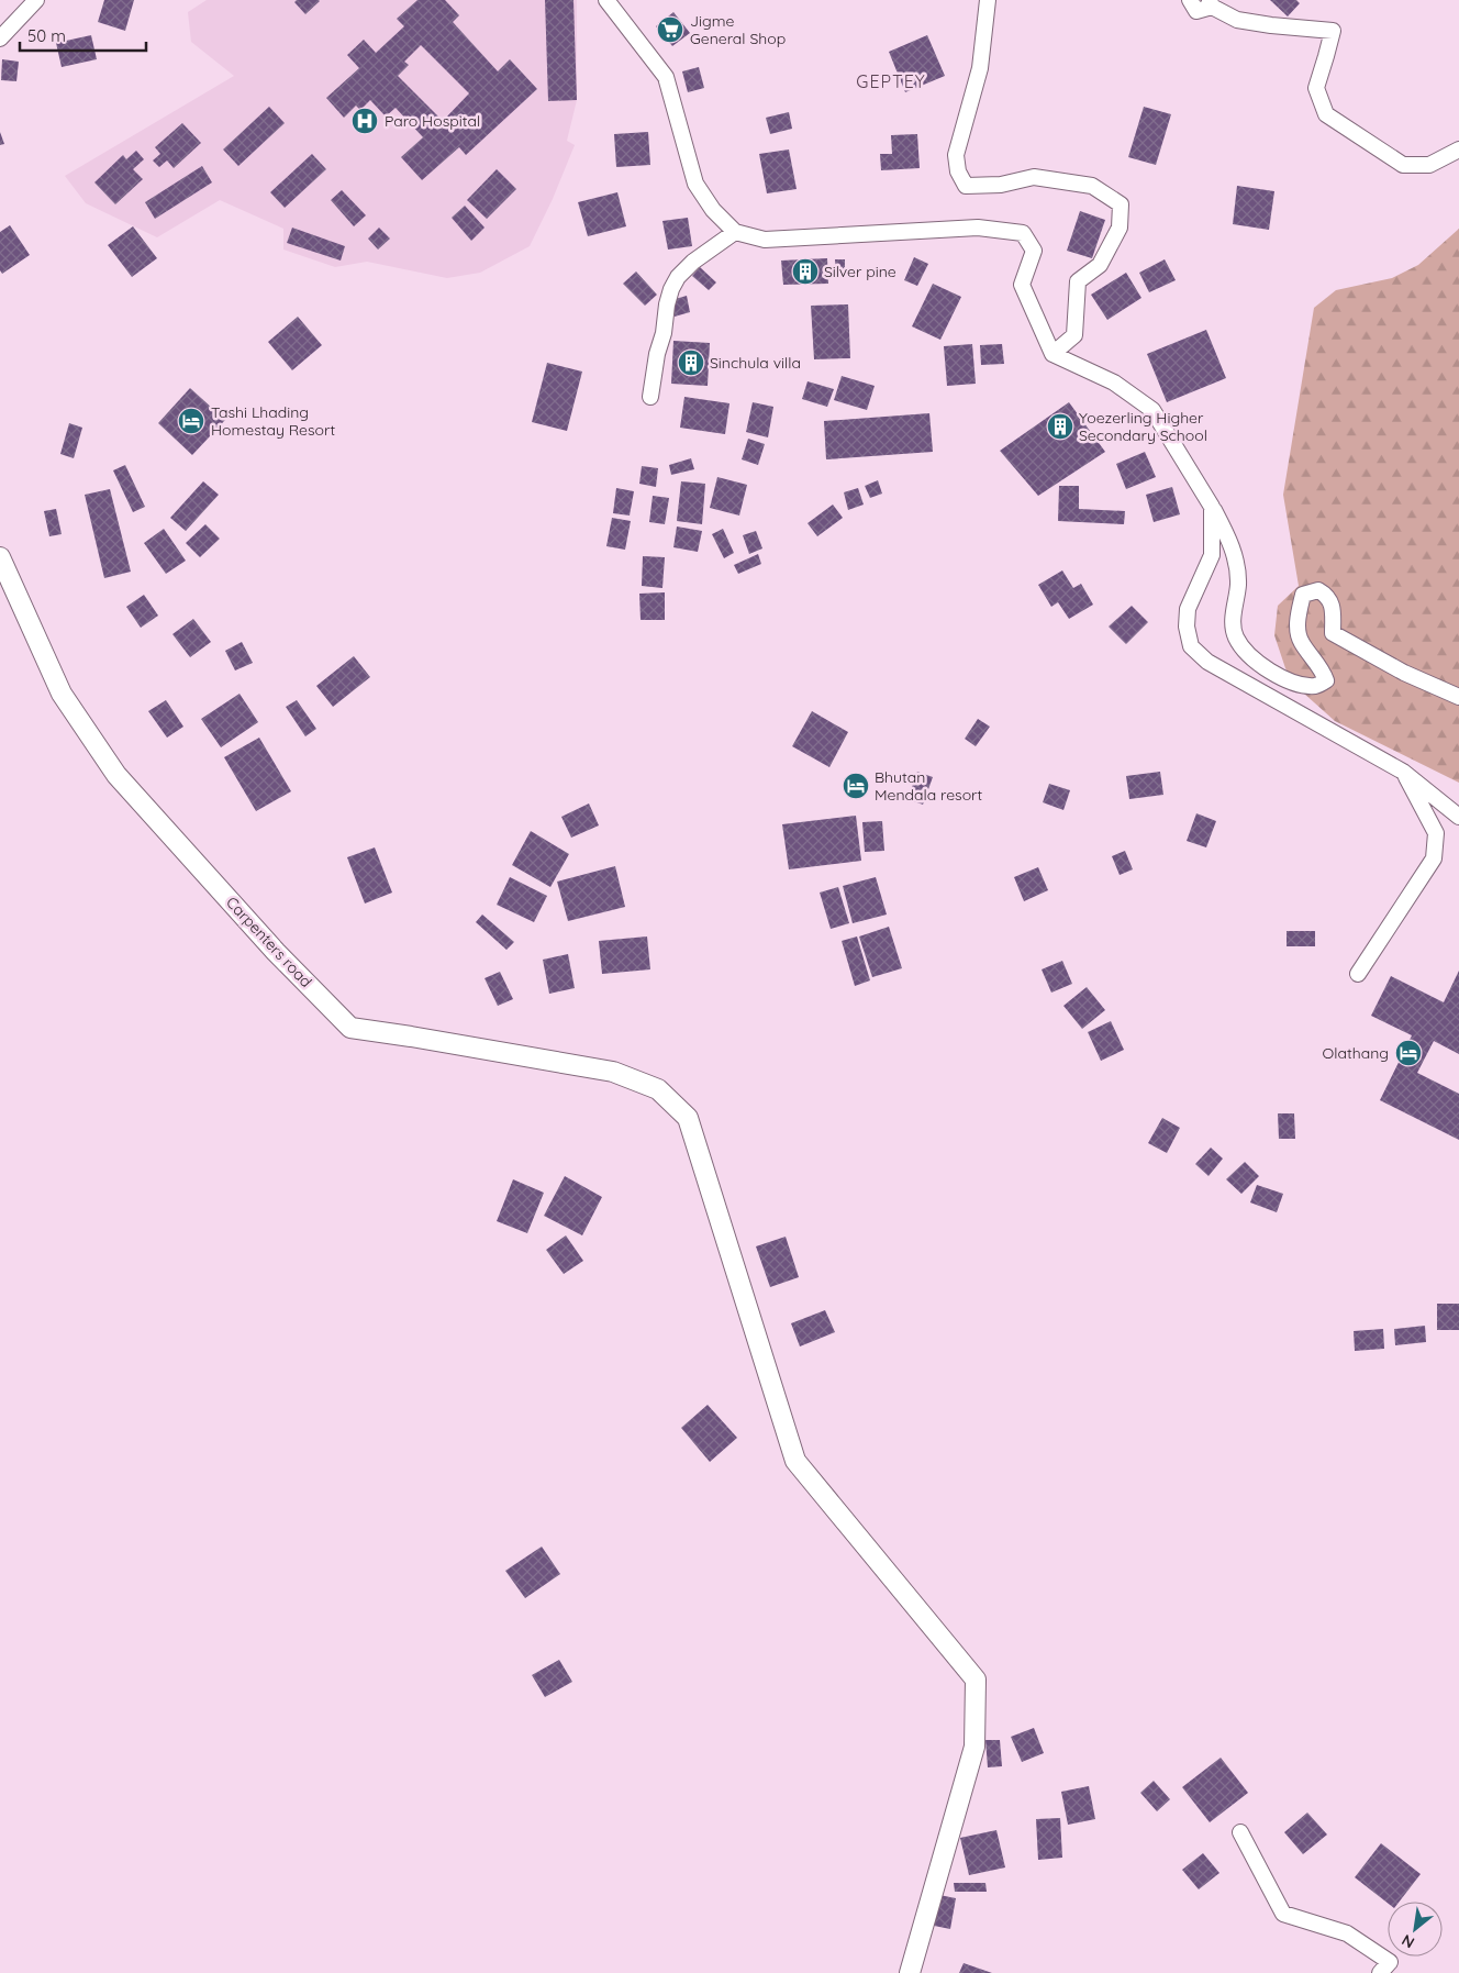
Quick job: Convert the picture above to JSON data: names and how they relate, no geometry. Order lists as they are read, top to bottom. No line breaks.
{"streets":{"street":["Carpenters road"]},"districts":["GEPTEY"],"places":{"supermarket":["Jigme General Shop"],"hospital":["Paro Hospital"],"building":["Silver pine","Sinchula villa","Yoezerling Higher Secondary School"],"hotel":["Tashi Lhading Homestay Resort","Bhutan Mendala resort","Olathang"]},"scale_bar":"50 m","north":"bottom left"}
